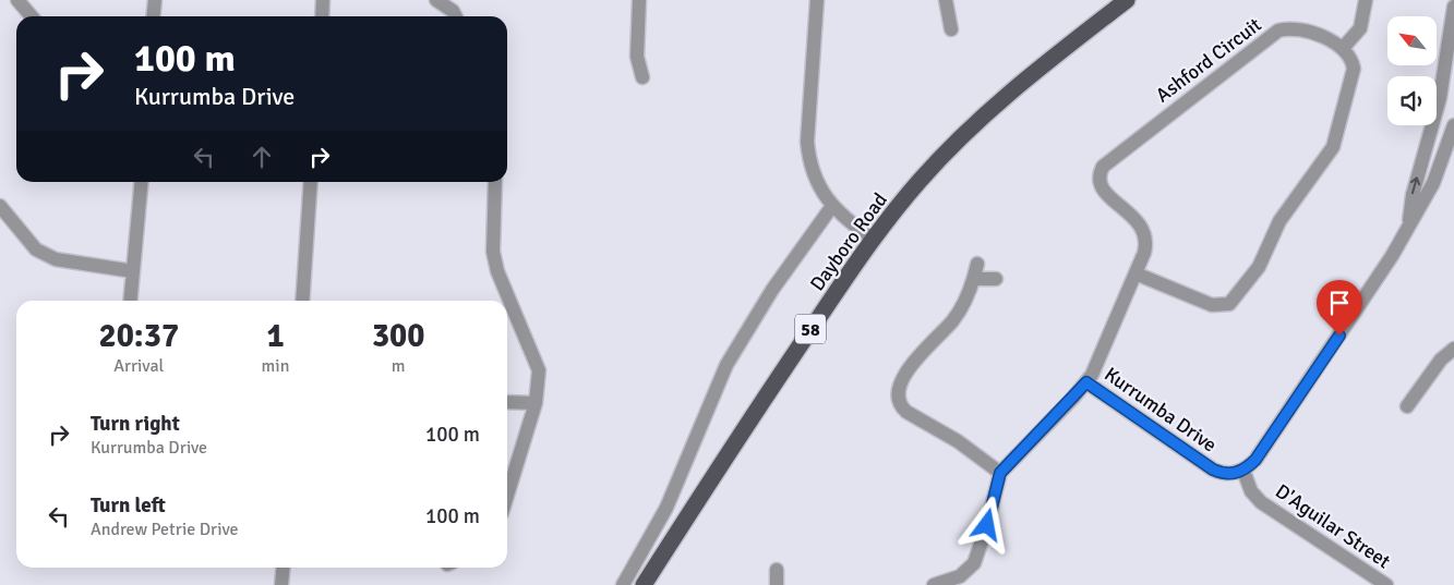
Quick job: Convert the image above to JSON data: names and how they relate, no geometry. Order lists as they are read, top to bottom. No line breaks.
{"streets":{"main road":["Dayboro Road","58"],"street":["Ashford Circuit","Kurrumba Drive","D'Aguilar Street"]},"crossings":[["Ashford Circuit","Kurrumba Drive"],["Kurrumba Drive","D'Aguilar Street"]],"north":"top left","page":{"turn":["100 m","Kurrumba Drive"],"eta":["20:37","Arrival","1","min","300","m"],"list":[{"name":"Turn right","note":"Kurrumba Drive","value":"100 m"},{"name":"Turn left","note":"Andrew Petrie Drive","value":"100 m"}]}}
